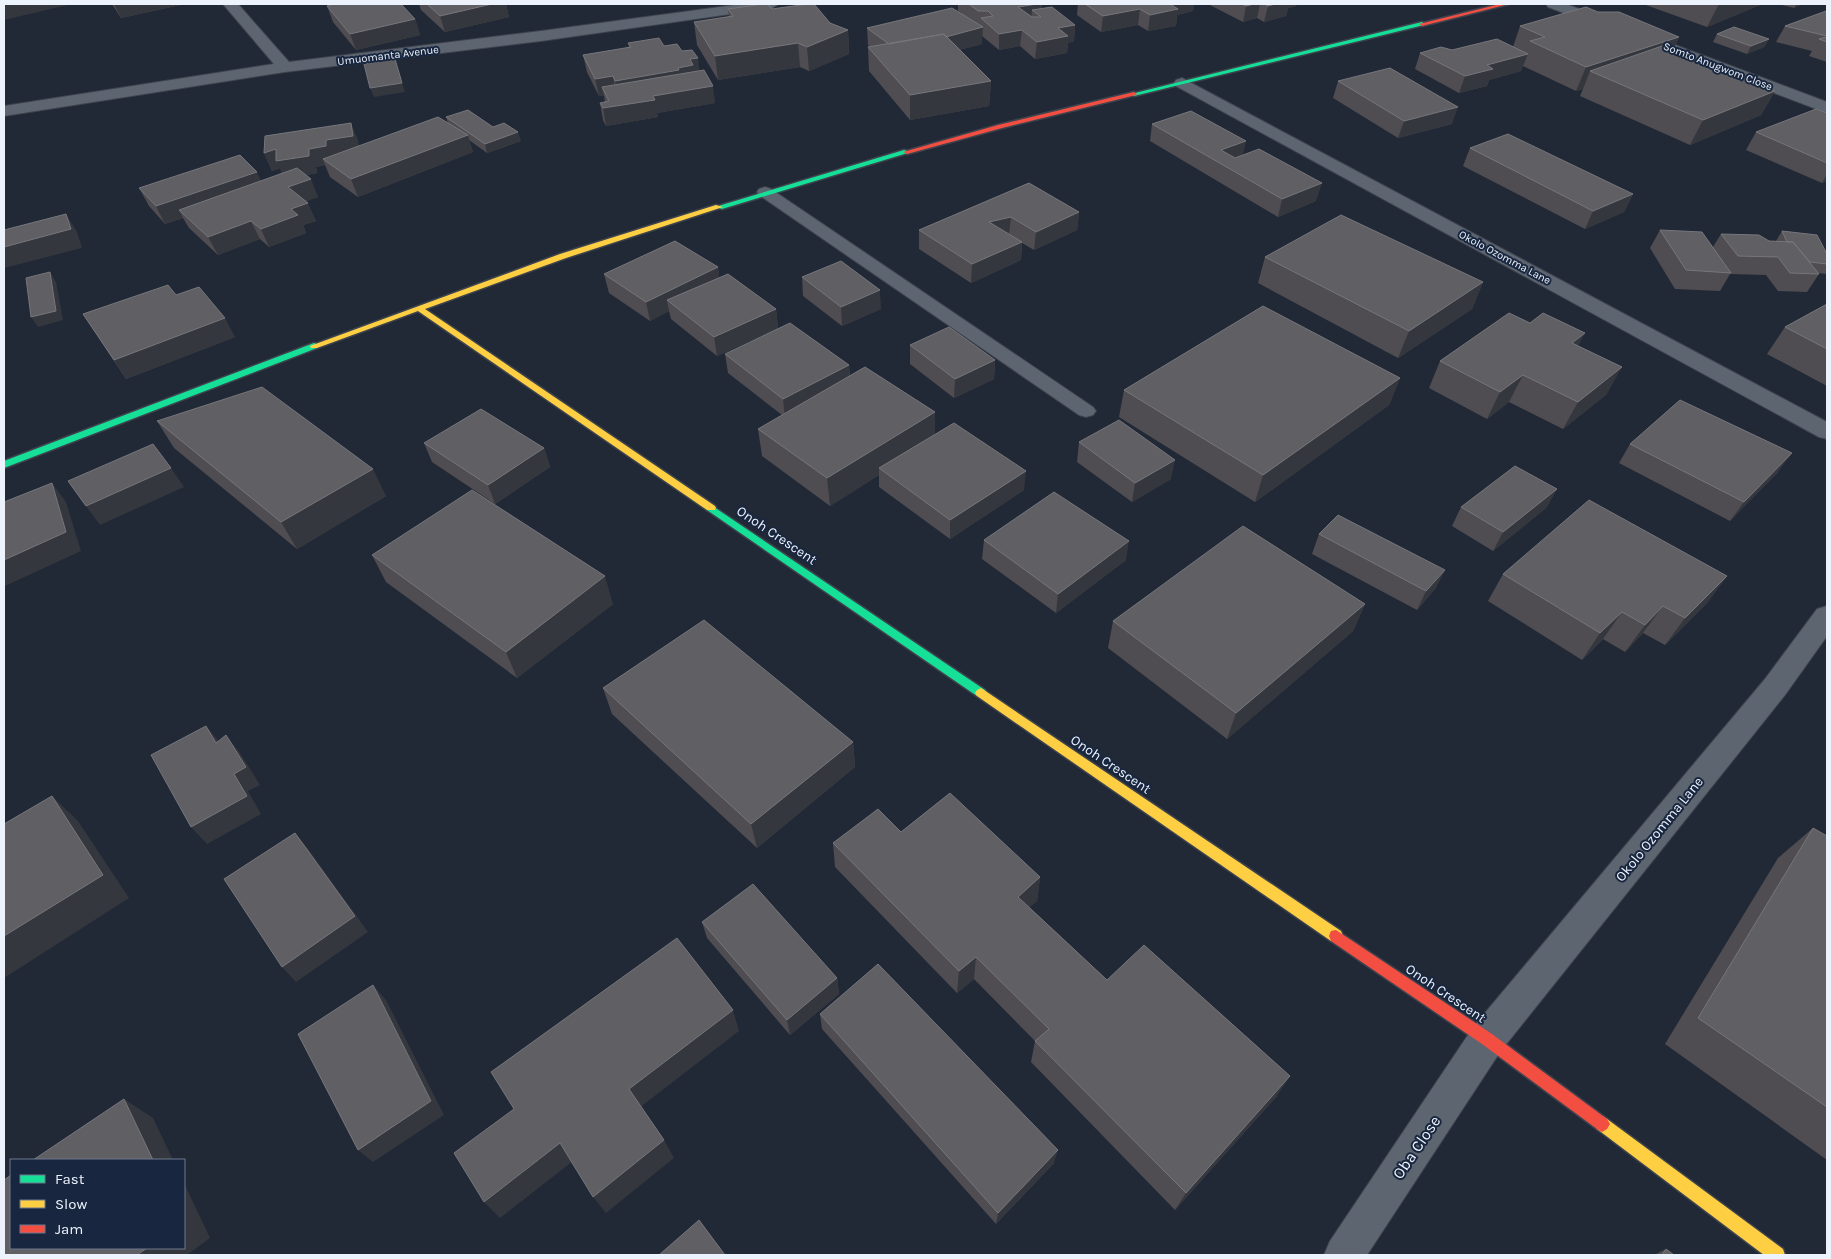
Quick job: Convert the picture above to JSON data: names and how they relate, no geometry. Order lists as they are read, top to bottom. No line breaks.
{"streets":{"street":["Umuomanta Avenue","Somto Anugwom Close","Okolo Ozomma Lane","Onoh Crescent","Oba Close"]},"crossings":[["Okolo Ozomma Lane","Onoh Crescent"],["Okolo Ozomma Lane","Oba Close"],["Onoh Crescent","Oba Close"]],"legend":["Fast","Slow","Jam"]}
